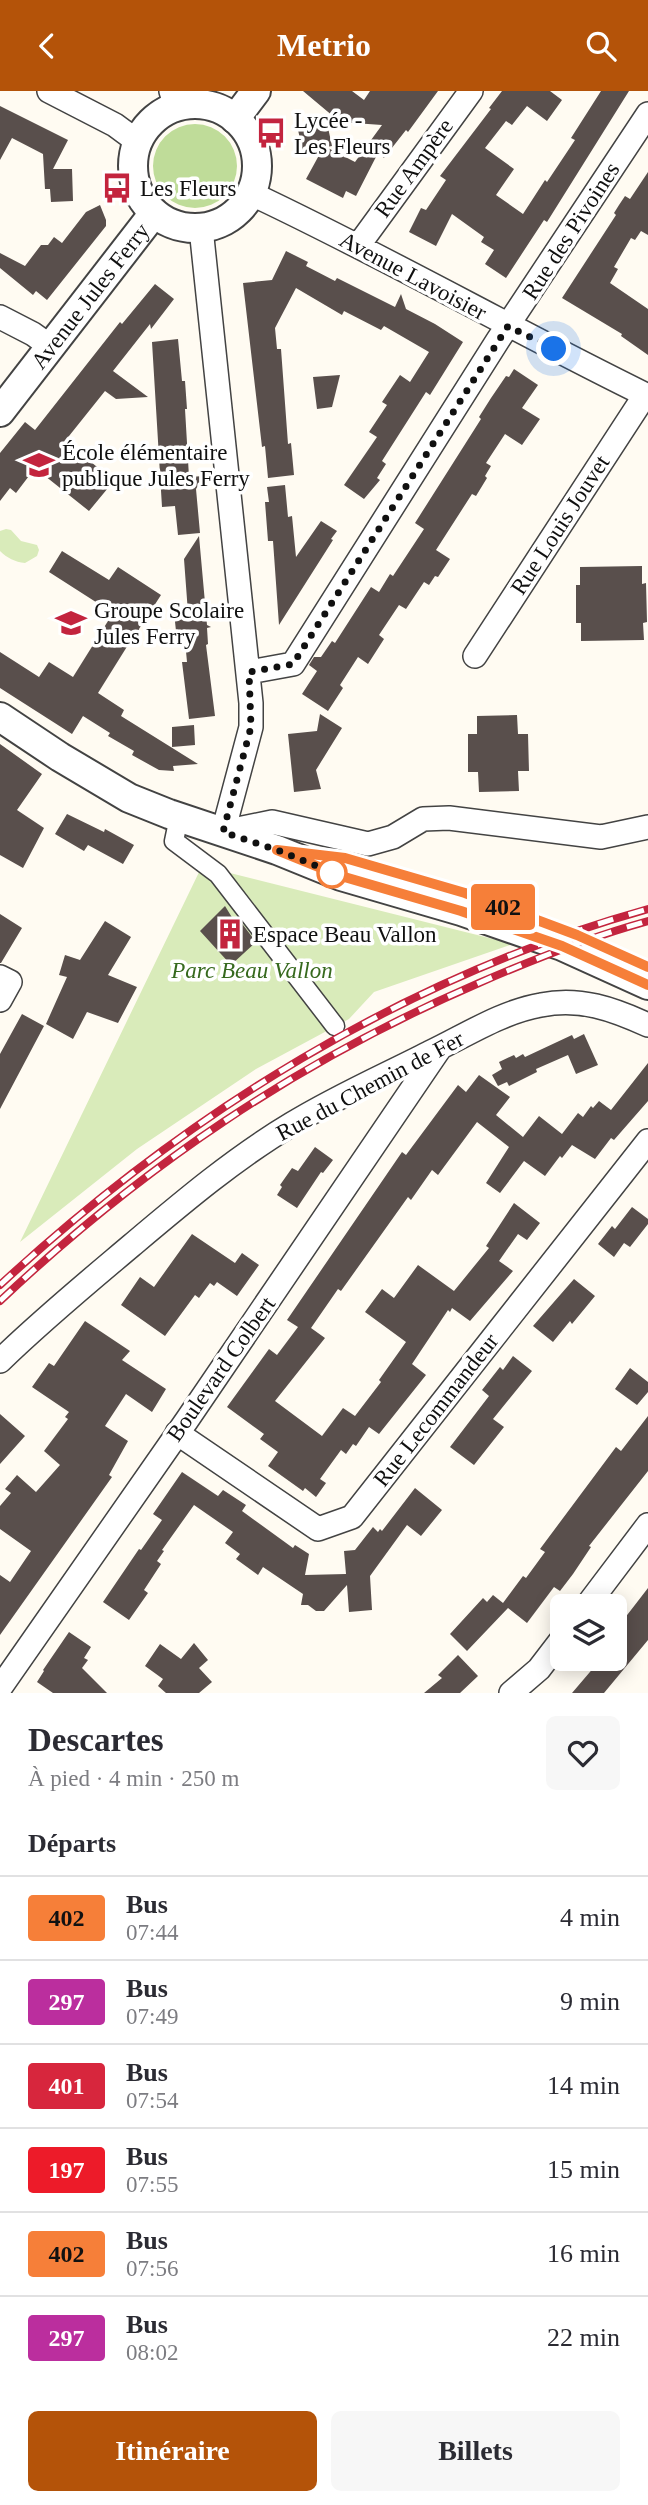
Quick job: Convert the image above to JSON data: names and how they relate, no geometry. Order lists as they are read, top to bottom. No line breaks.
{"streets":{"street":["Rue Ampère","Rue des Pivoines","Avenue Lavoisier","Avenue Jules Ferry","Rue Louis Jouvet","Rue du Chemin de Fer","Boulevard Colbert","Rue Lecommandeur"]},"crossings":[["Rue Ampère","Avenue Lavoisier"],["Rue des Pivoines","Avenue Lavoisier"],["Avenue Lavoisier","Avenue Jules Ferry"],["Avenue Lavoisier","Rue Louis Jouvet"],["Rue du Chemin de Fer","Boulevard Colbert"],["Boulevard Colbert","Rue Lecommandeur"]],"parks":["Parc Beau Vallon"],"places":{"bus stop":["Lycée - Les Fleurs","Les Fleurs"],"school or university":["École élémentaire publique Jules Ferry","Groupe Scolaire Jules Ferry"],"building":["Espace Beau Vallon"]},"lines":["bus line 402"],"page":{"header":"Metrio","on_map":"402","heading":[["Descartes","À pied · 4 min · 250 m"],"Départs"],"list":[{"mark":"402","name":"Bus","note":"07:44","value":"4 min"},{"mark":"297","name":"Bus","note":"07:49","value":"9 min"},{"mark":"401","name":"Bus","note":"07:54","value":"14 min"},{"mark":"197","name":"Bus","note":"07:55","value":"15 min"},{"mark":"402","name":"Bus","note":"07:56","value":"16 min"},{"mark":"297","name":"Bus","note":"08:02","value":"22 min"}],"buttons":["Itinéraire","Billets"]}}
